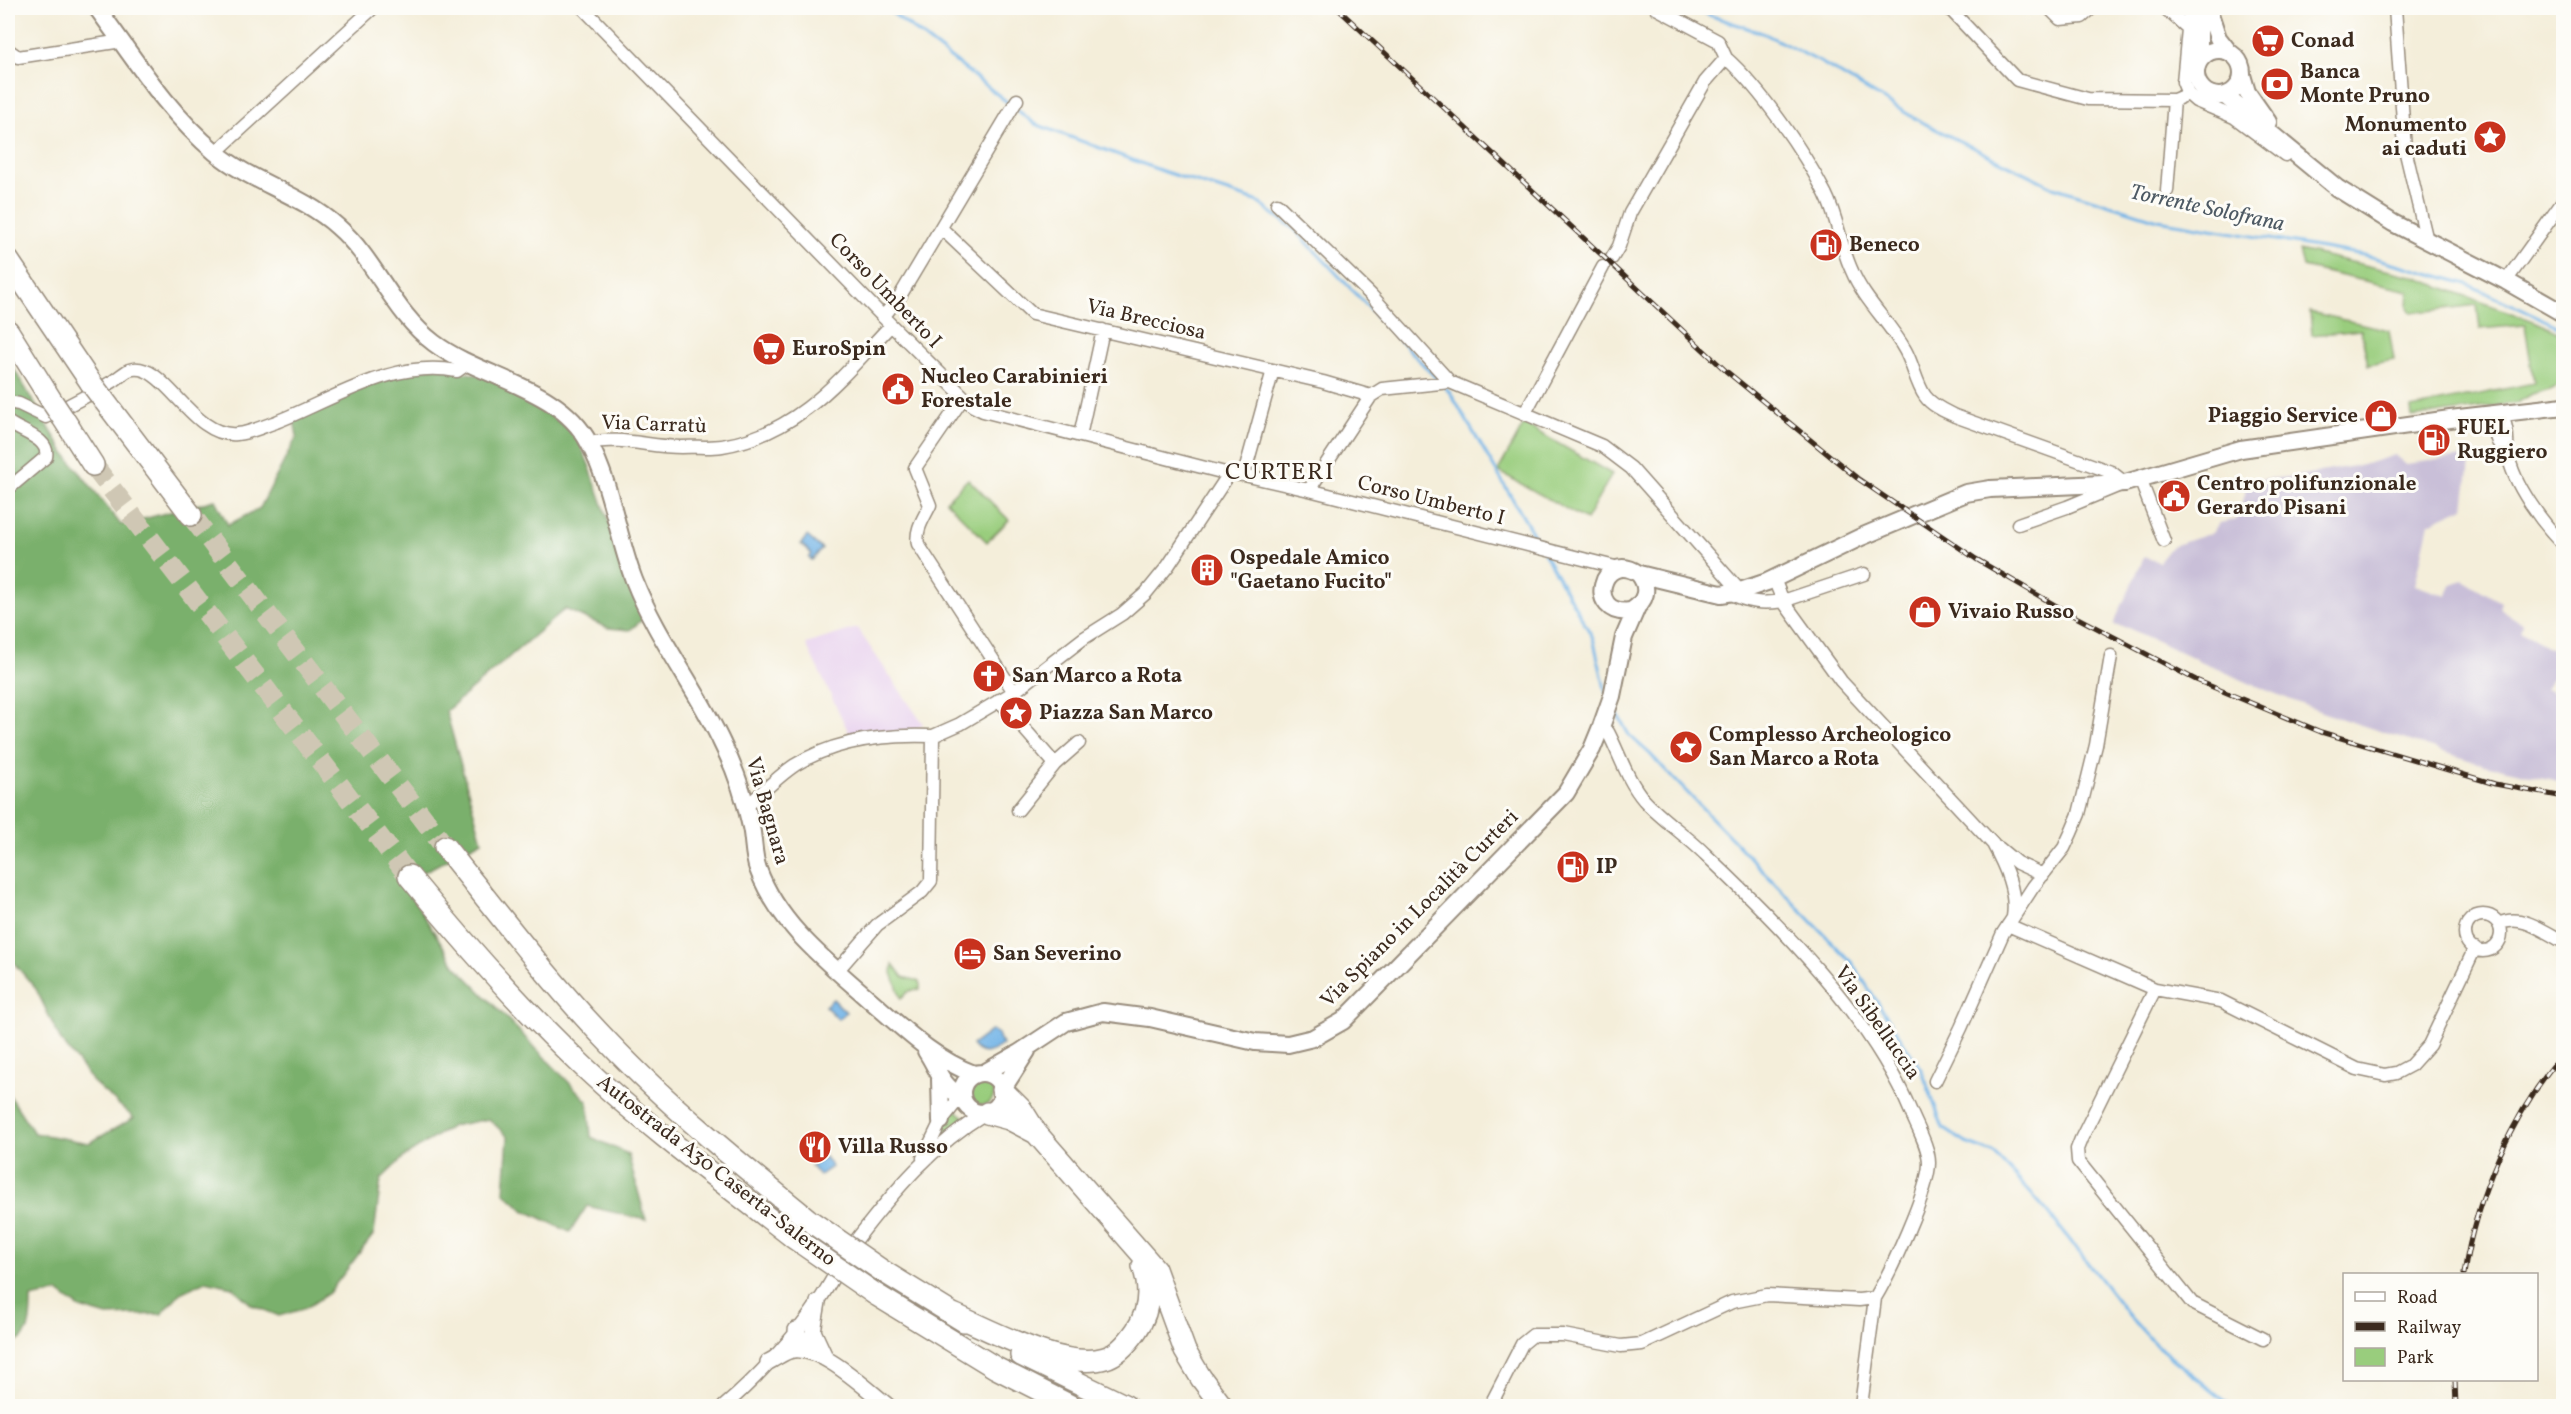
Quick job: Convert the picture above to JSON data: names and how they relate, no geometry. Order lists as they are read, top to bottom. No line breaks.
{"streets":{"highway":["Autostrada A30 Caserta-Salerno"],"main road":["Via Bagnara","Via Spiano in Località Curteri"],"street":["Corso Umberto I","Via Brecciosa","Via Carratù","Via Sibelluccia"]},"crossings":[["Corso Umberto I","Via Carratù"],["Corso Umberto I","Via Spiano in Località Curteri"],["Via Brecciosa","Via Carratù"],["Via Carratù","Via Bagnara"],["Via Bagnara","Via Spiano in Località Curteri"],["Via Spiano in Località Curteri","Via Sibelluccia"]],"districts":["CURTERI"],"water":["Torrente Solofrana"],"places":{"supermarket":["Conad","EuroSpin"],"bank":["Banca Monte Pruno"],"place":["Monumento ai caduti","Piazza San Marco","Complesso Archeologico San Marco a Rota"],"fuel station":["Beneco","FUEL Ruggiero","IP"],"public building":["Nucleo Carabinieri Forestale","Centro polifunzionale Gerardo Pisani"],"shop":["Piaggio Service","Vivaio Russo"],"building":["Ospedale Amico \"Gaetano Fucito\""],"church":["San Marco a Rota"],"hotel":["San Severino"],"restaurant":["Villa Russo"]},"legend":["Road","Railway","Park"]}
